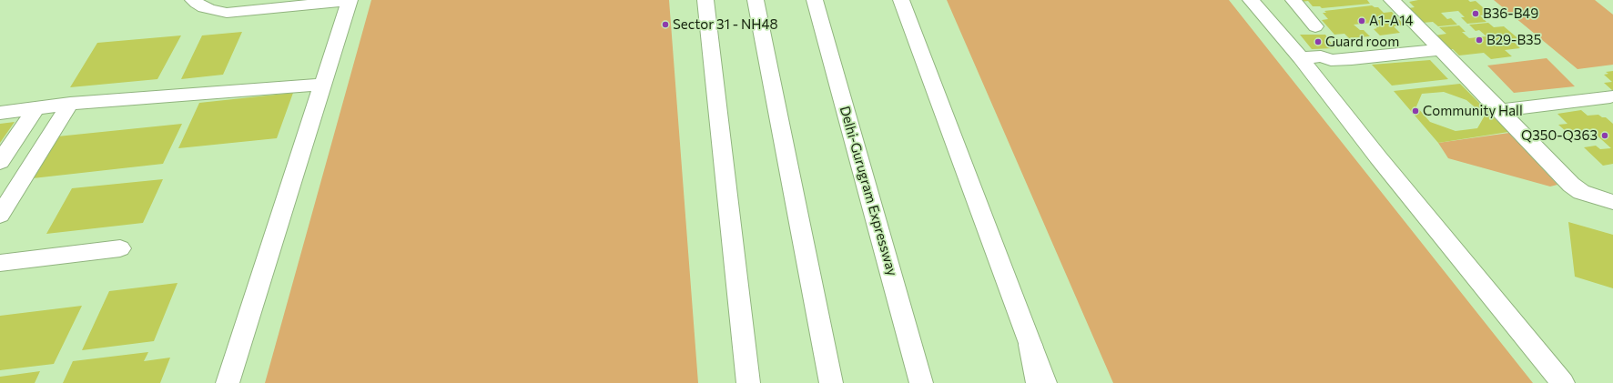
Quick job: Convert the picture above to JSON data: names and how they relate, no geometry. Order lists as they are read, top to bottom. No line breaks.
{"streets":{"main road":["Delhi-Gurugram Expressway"]},"places":["B36-B49","A1-A14","Sector 31 - NH48","B29-B35","Guard room","Community Hall","Q350-Q363"]}
